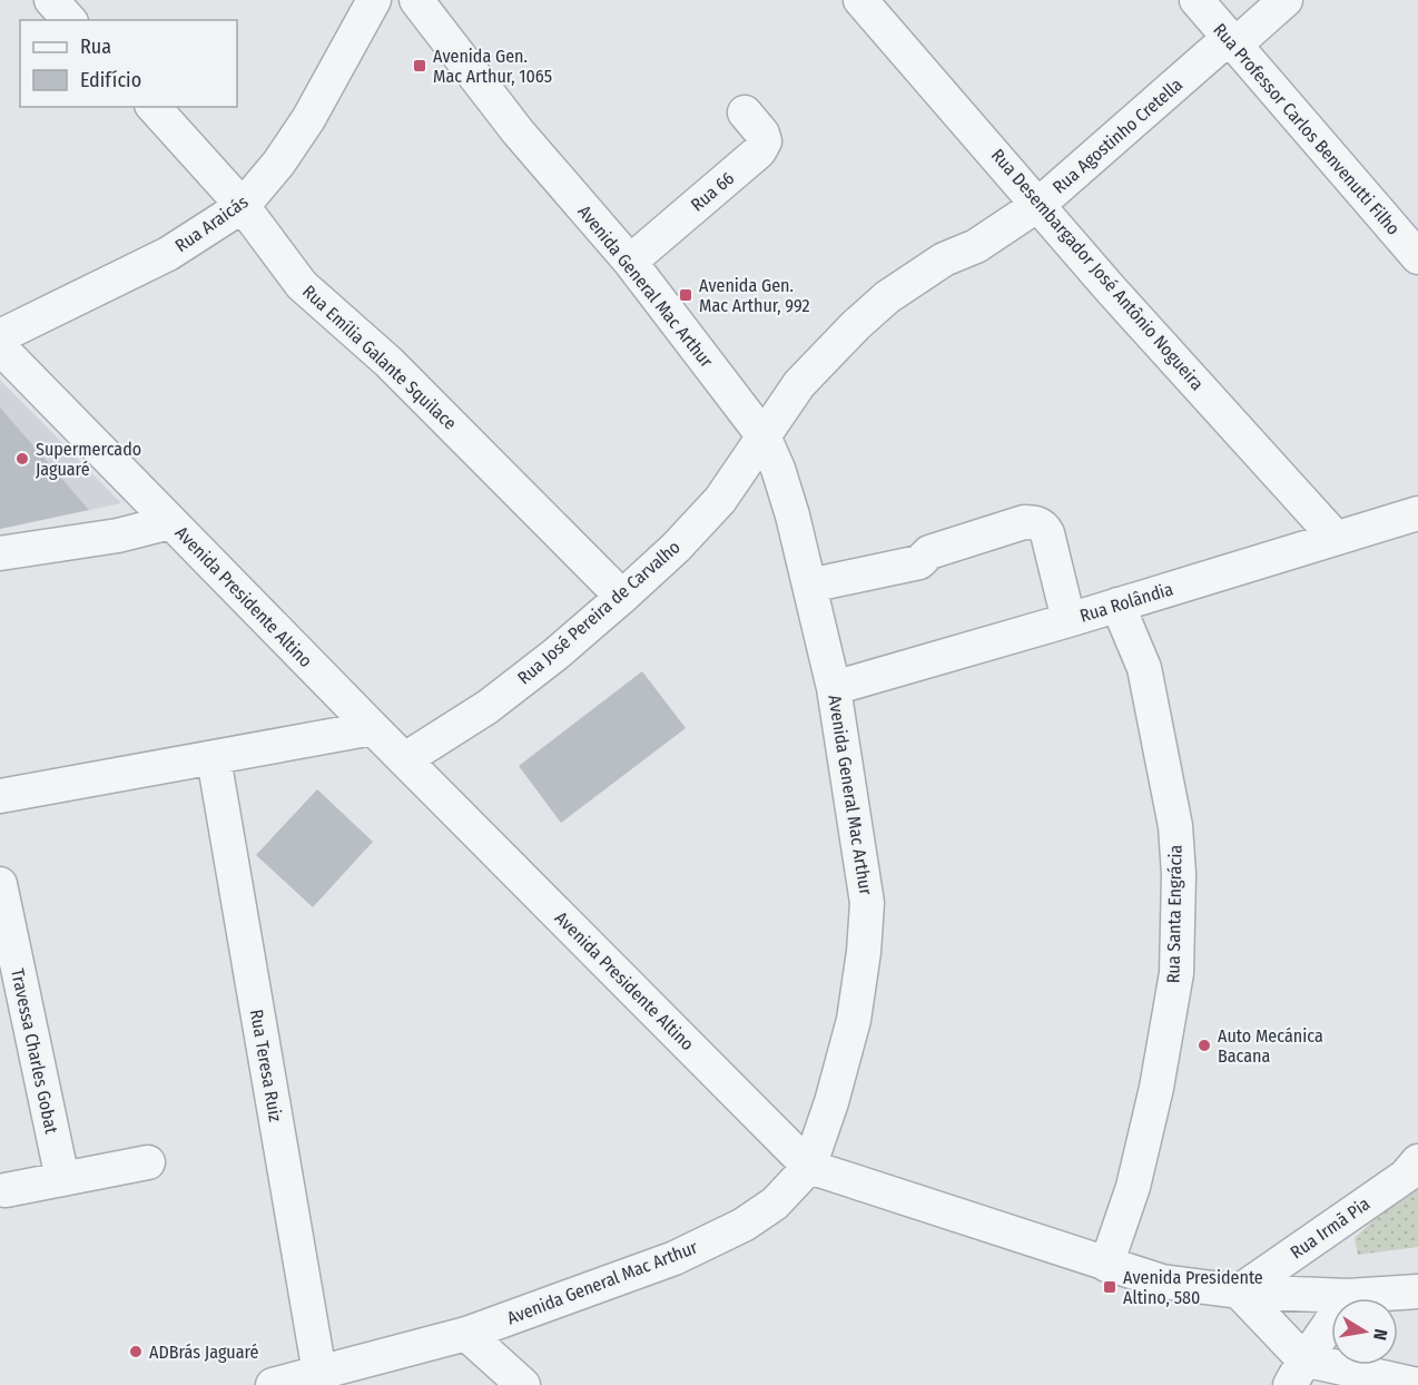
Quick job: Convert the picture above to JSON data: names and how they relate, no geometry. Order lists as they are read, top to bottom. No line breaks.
{"streets":{"street":["Rua Professor Carlos Benvenutti Filho","Rua Agostinho Cretella","Rua 66","Rua Araicás","Rua Desembargador José Antônio Nogueira","Avenida General Mac Arthur","Rua Emília Galante Squilace","Avenida Presidente Altino","Rua Rolândia","Rua José Pereira de Carvalho","Rua Santa Engrácia","Travessa Charles Gobat","Rua Teresa Ruiz","Rua Irmã Pia"]},"crossings":[["Rua Professor Carlos Benvenutti Filho","Rua Agostinho Cretella"],["Rua Agostinho Cretella","Rua Desembargador José Antônio Nogueira"],["Rua Agostinho Cretella","Avenida General Mac Arthur"],["Rua Agostinho Cretella","Rua José Pereira de Carvalho"],["Rua 66","Avenida General Mac Arthur"],["Rua Araicás","Rua Emília Galante Squilace"],["Rua Desembargador José Antônio Nogueira","Rua Rolândia"],["Avenida General Mac Arthur","Avenida Presidente Altino"],["Avenida General Mac Arthur","Rua Rolândia"],["Avenida General Mac Arthur","Rua José Pereira de Carvalho"],["Avenida General Mac Arthur","Rua Teresa Ruiz"],["Rua Emília Galante Squilace","Rua José Pereira de Carvalho"],["Avenida Presidente Altino","Rua José Pereira de Carvalho"],["Avenida Presidente Altino","Rua Santa Engrácia"],["Avenida Presidente Altino","Rua Irmã Pia"],["Rua Rolândia","Rua Santa Engrácia"]],"places":{"transit":["Avenida Gen. Mac Arthur, 1065","Avenida Gen. Mac Arthur, 992","Avenida Presidente Altino, 580"],"other":["Supermercado Jaguaré","Auto Mecánica Bacana","ADBrás Jaguaré"]},"legend":["Rua","Edifício"],"north":"right"}
